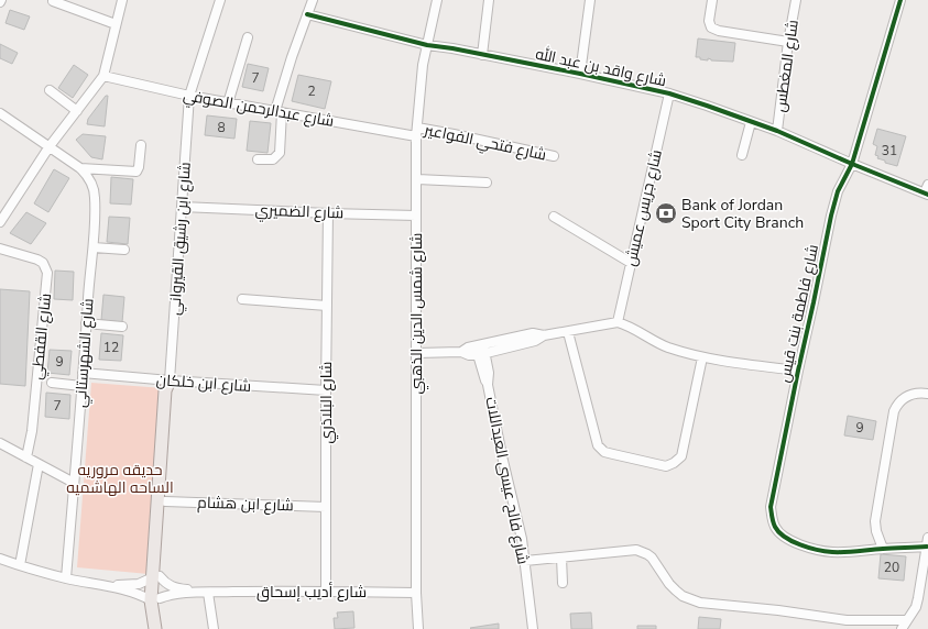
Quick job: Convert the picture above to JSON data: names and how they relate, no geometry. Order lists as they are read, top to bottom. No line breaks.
{"streets":{"main road":["شارع ابن رشيق القيرواني"],"street":["شارع المغطس","شارع واقد بن عبد الله","شارع عبدالرحمن الصوفي","شارع فتحي الفواعير","شارع جريس عميش","شارع الضميري","شارع شمس الدين الذهبي","شارع فاطمة بنت قيس","شارع القفطي","شارع الشهرستاني","شارع ابن خلكان","شارع البلاذري","شارع فالح عيسى العبداللات","شارع ابن هشام","شارع أديب إسحاق"]},"crossings":[["شارع المغطس","شارع واقد بن عبد الله"],["شارع واقد بن عبد الله","شارع جريس عميش"],["شارع واقد بن عبد الله","شارع شمس الدين الذهبي"],["شارع واقد بن عبد الله","شارع فاطمة بنت قيس"],["شارع عبدالرحمن الصوفي","شارع فتحي الفواعير"],["شارع عبدالرحمن الصوفي","شارع ابن رشيق القيرواني"],["شارع عبدالرحمن الصوفي","شارع شمس الدين الذهبي"],["شارع فتحي الفواعير","شارع شمس الدين الذهبي"],["شارع الضميري","شارع ابن رشيق القيرواني"],["شارع الضميري","شارع شمس الدين الذهبي"],["شارع الضميري","شارع البلاذري"],["شارع ابن رشيق القيرواني","شارع ابن خلكان"],["شارع ابن رشيق القيرواني","شارع ابن هشام"],["شارع ابن رشيق القيرواني","شارع أديب إسحاق"],["شارع شمس الدين الذهبي","شارع أديب إسحاق"],["شارع الشهرستاني","شارع ابن خلكان"],["شارع ابن خلكان","شارع البلاذري"],["شارع البلاذري","شارع ابن هشام"],["شارع البلاذري","شارع أديب إسحاق"]],"parks":["حديقه مروريه الساحه الهاشميه"],"places":{"bank":["Bank of Jordan Sport City Branch"]},"house_numbers":["7","2","8","31","12","9","7","9","20"]}
